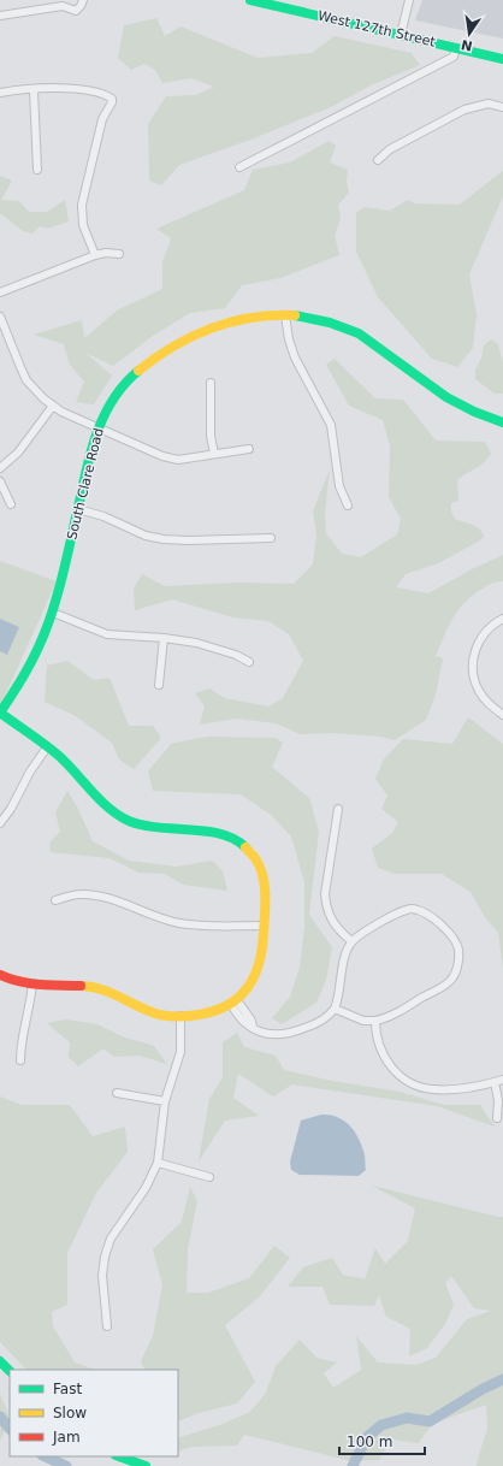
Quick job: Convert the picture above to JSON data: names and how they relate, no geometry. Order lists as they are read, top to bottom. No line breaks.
{"streets":{"street":["West 127th Street","South Clare Road"]},"legend":["Fast","Slow","Jam"],"scale_bar":"100 m","north":"bottom"}
